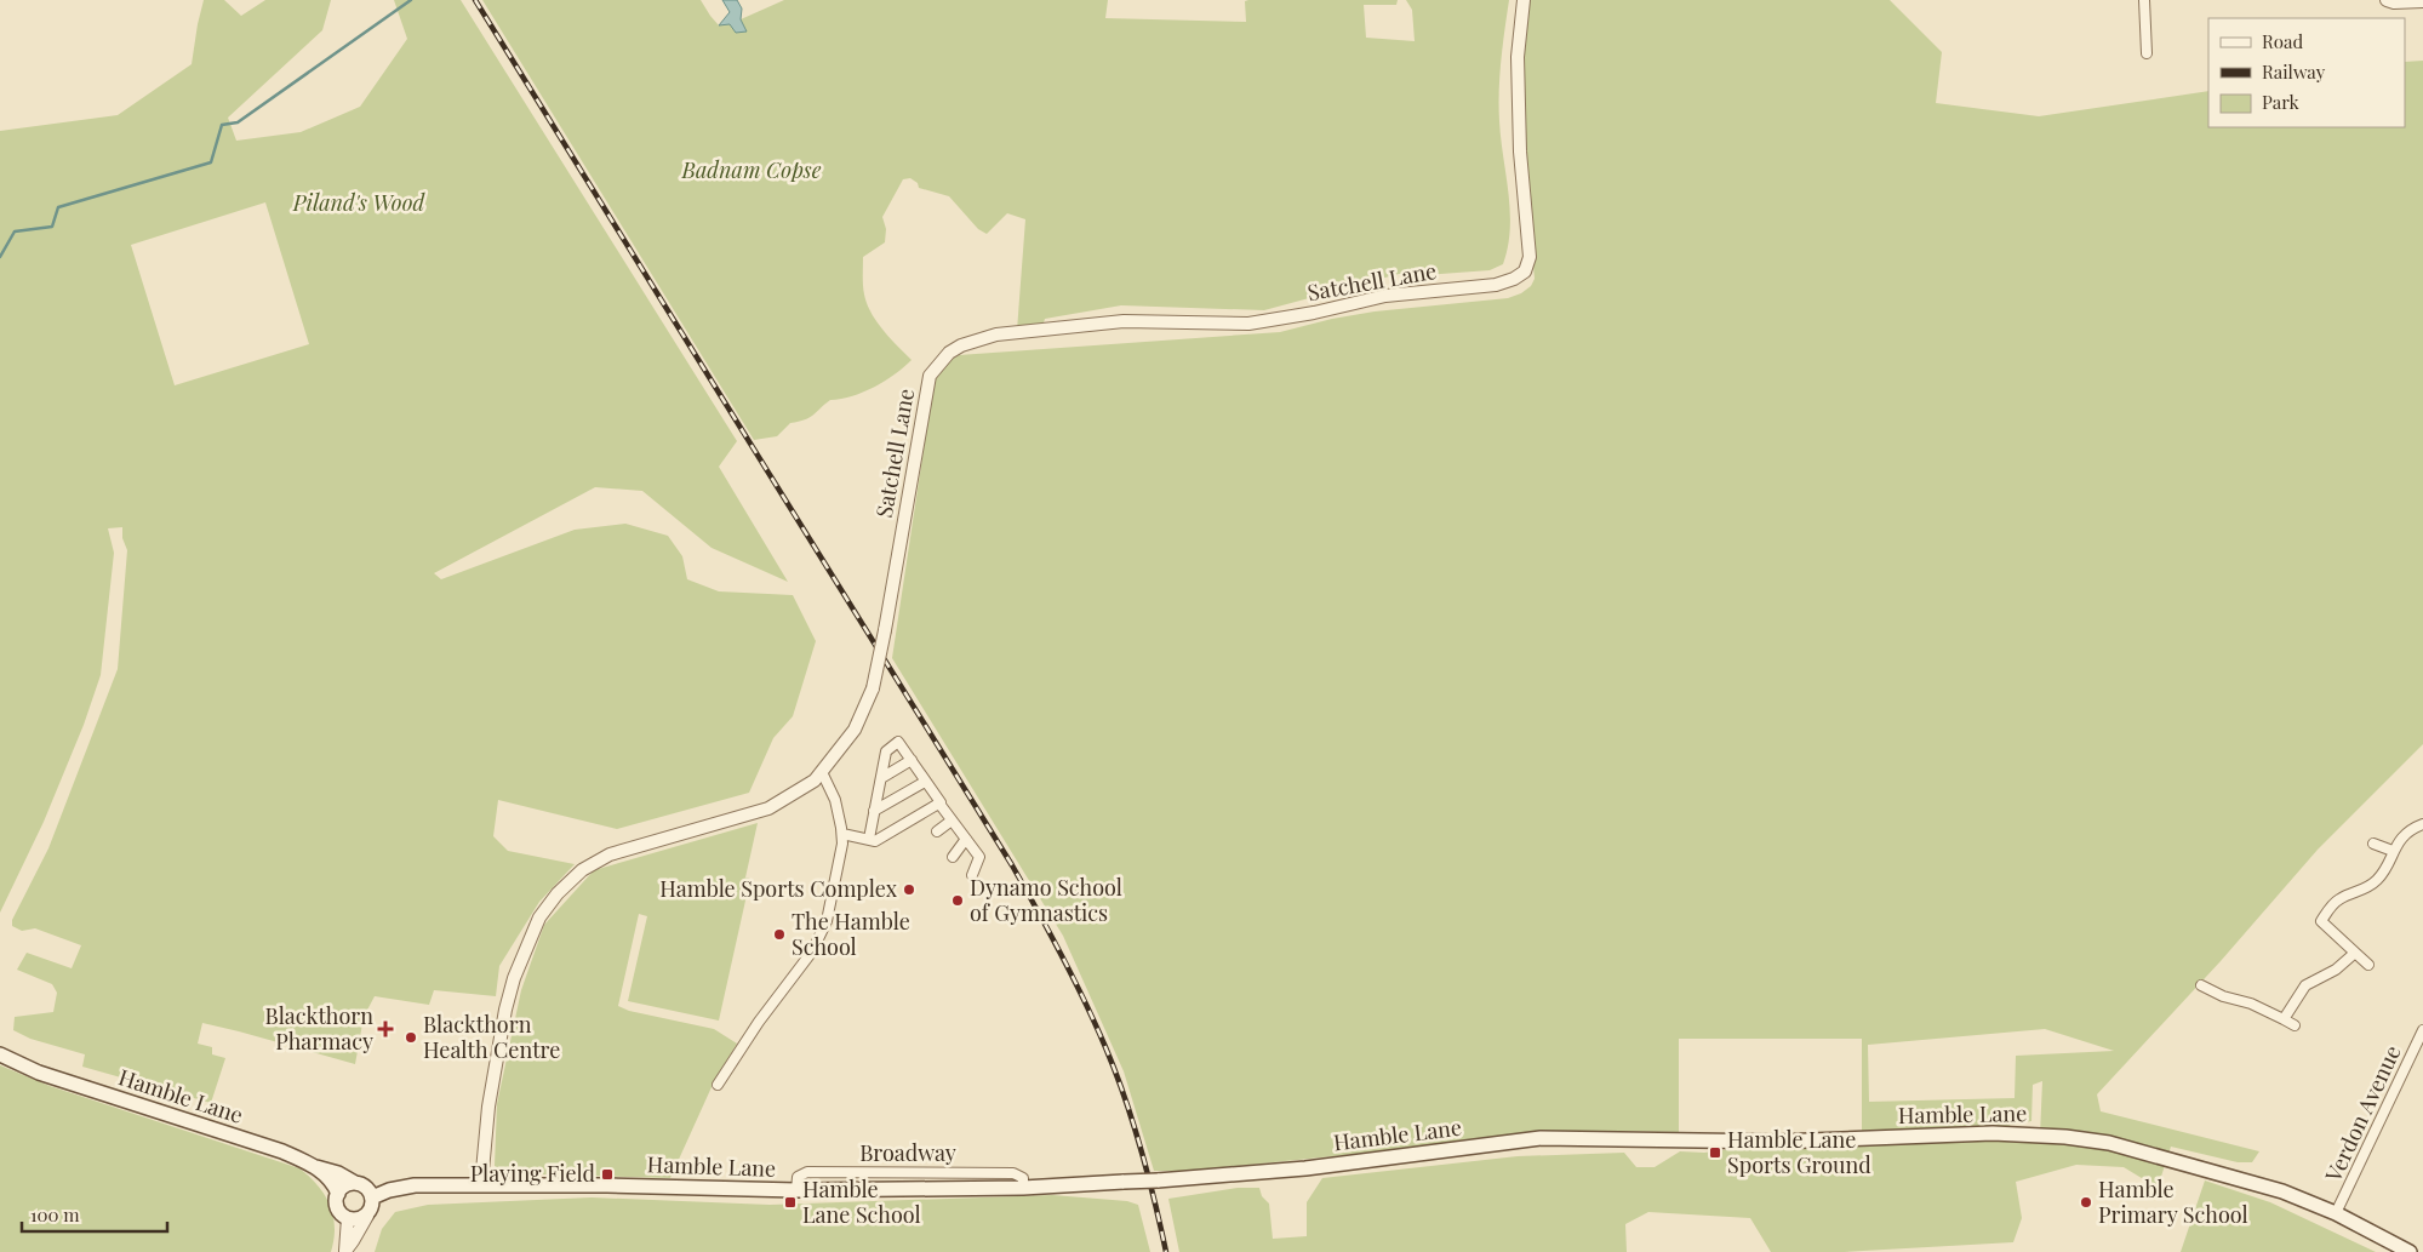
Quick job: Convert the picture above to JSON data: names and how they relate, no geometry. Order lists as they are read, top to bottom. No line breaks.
{"streets":{"main road":["Hamble Lane"],"street":["Satchell Lane","Verdon Avenue"]},"crossings":[["Satchell Lane","Hamble Lane"],["Hamble Lane","Verdon Avenue"]],"parks":["Badnam Copse","Piland's Wood"],"places":{"other":["Hamble Sports Complex","Dynamo School of Gymnastics","The Hamble School","Blackthorn Health Centre","Hamble Primary School"],"health":["Blackthorn Pharmacy"],"transit":["Hamble Lane Sports Ground","Playing Field","Hamble Lane School"]},"legend":["Road","Railway","Park"],"scale_bar":"100 m"}
